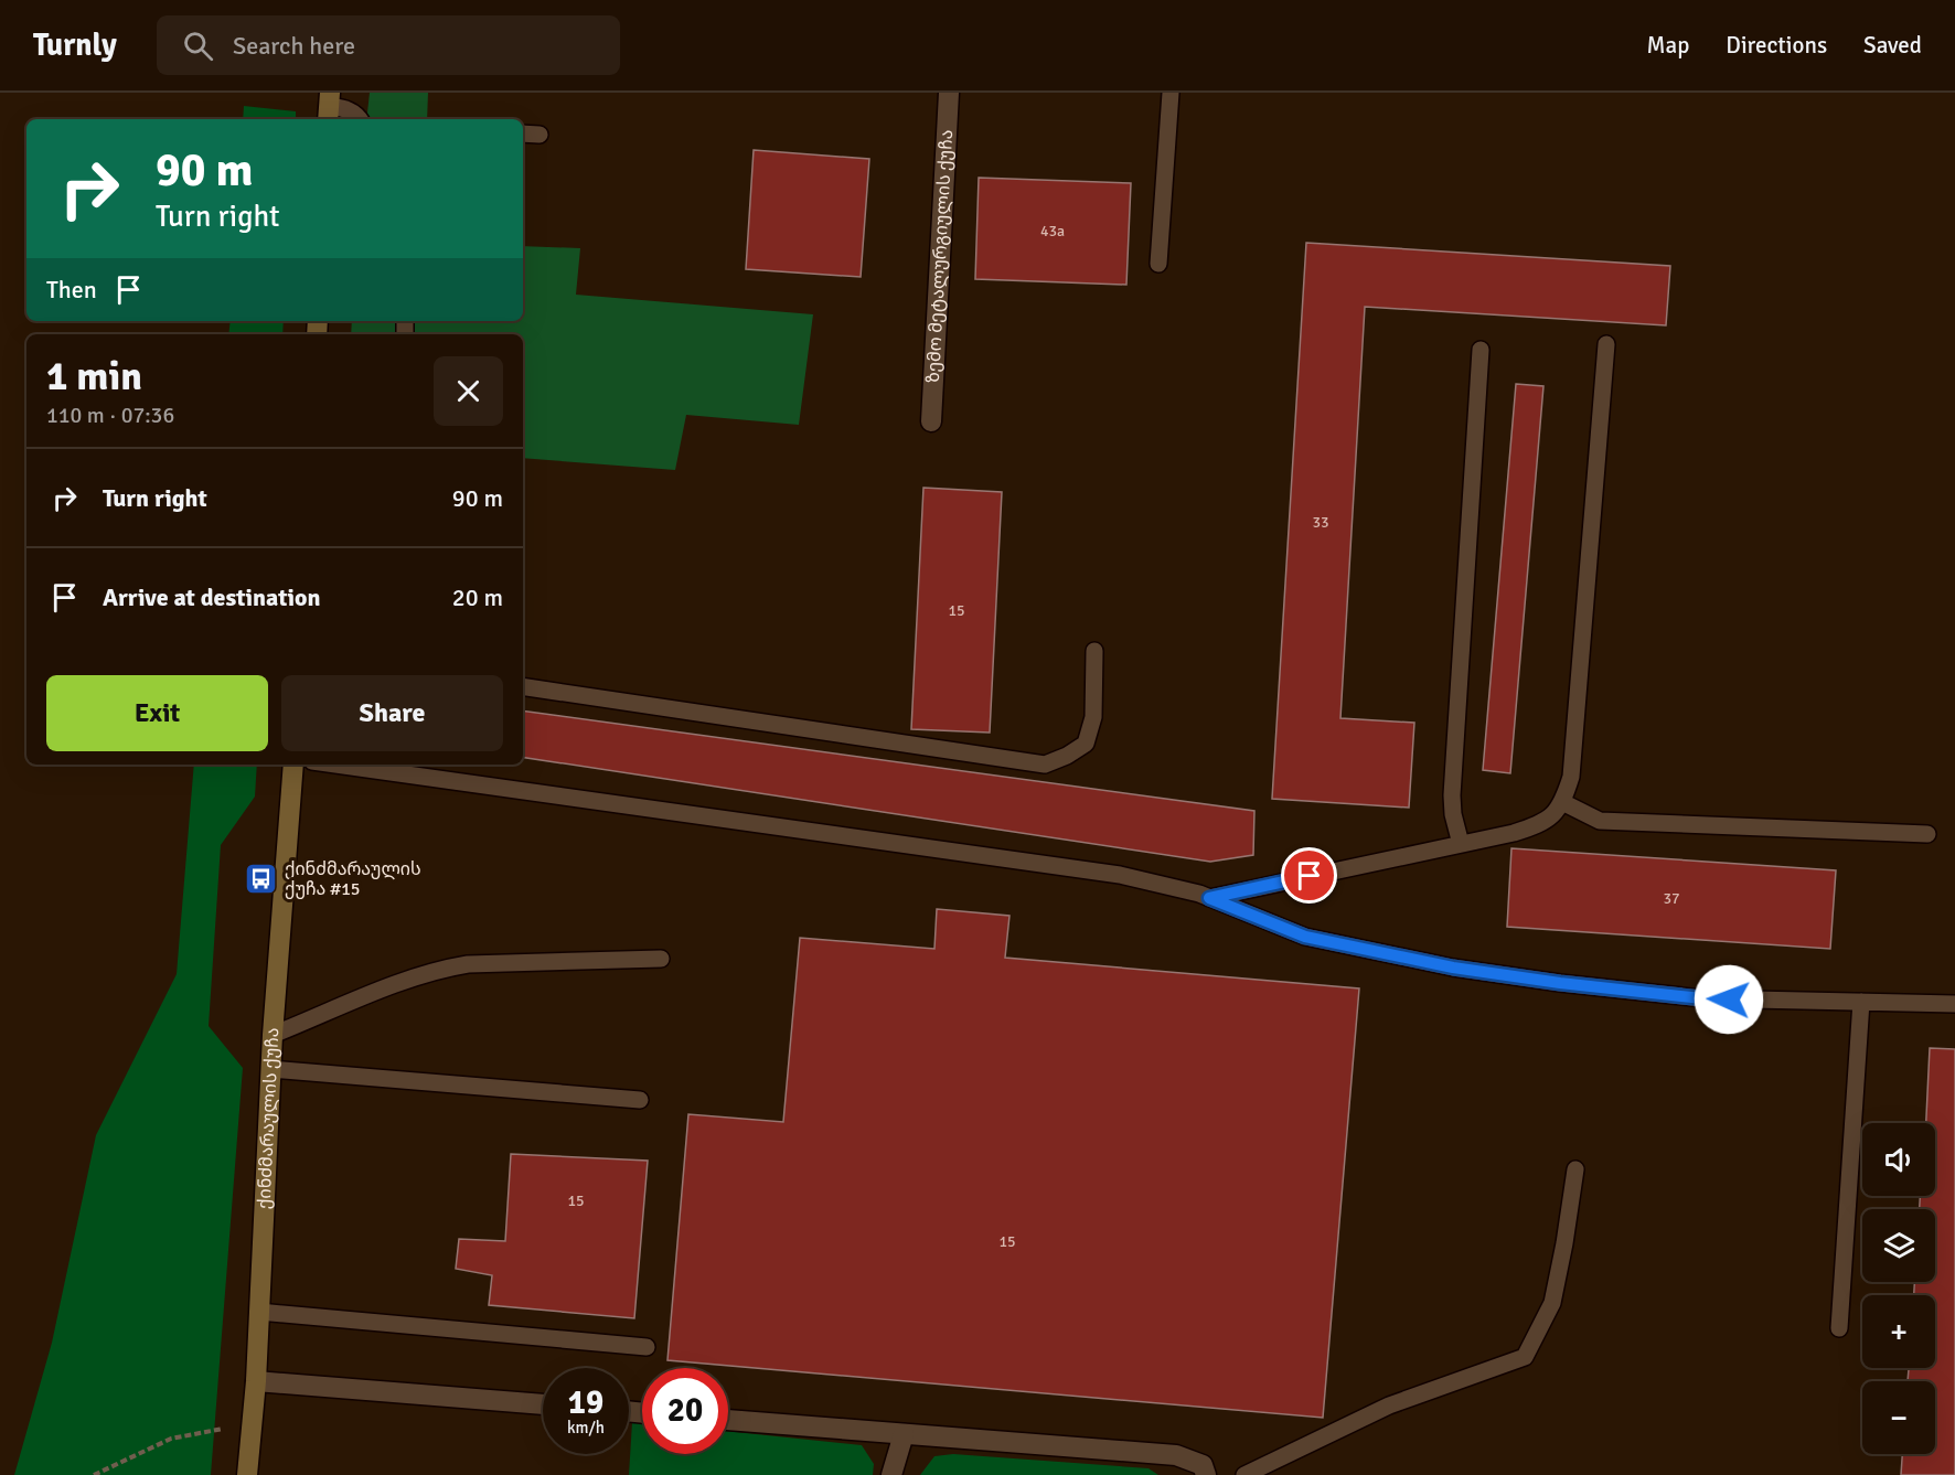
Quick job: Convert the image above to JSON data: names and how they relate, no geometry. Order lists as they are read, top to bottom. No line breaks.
{"streets":{"main road":["ქინძმარაულის ქუჩა"],"street":["ზემო მეტალურგიულის ქუჩა"]},"places":{"bus stop":["ქინძმარაულის ქუჩა #15"]},"house_numbers":["43a","33","15","37","15","15"],"page":{"header":"Turnly","search":"Search here","nav":["Map","Directions","Saved"],"turn":["90 m","Turn right"],"then":"Then","heading":["1 min","110 m · 07:36"],"list":[{"name":"Turn right","value":"90 m"},{"name":"Arrive at destination","value":"20 m"}],"buttons":["Exit","Share"],"map_buttons":["+","−"],"speed":"19 km/h","limit":"20"}}
